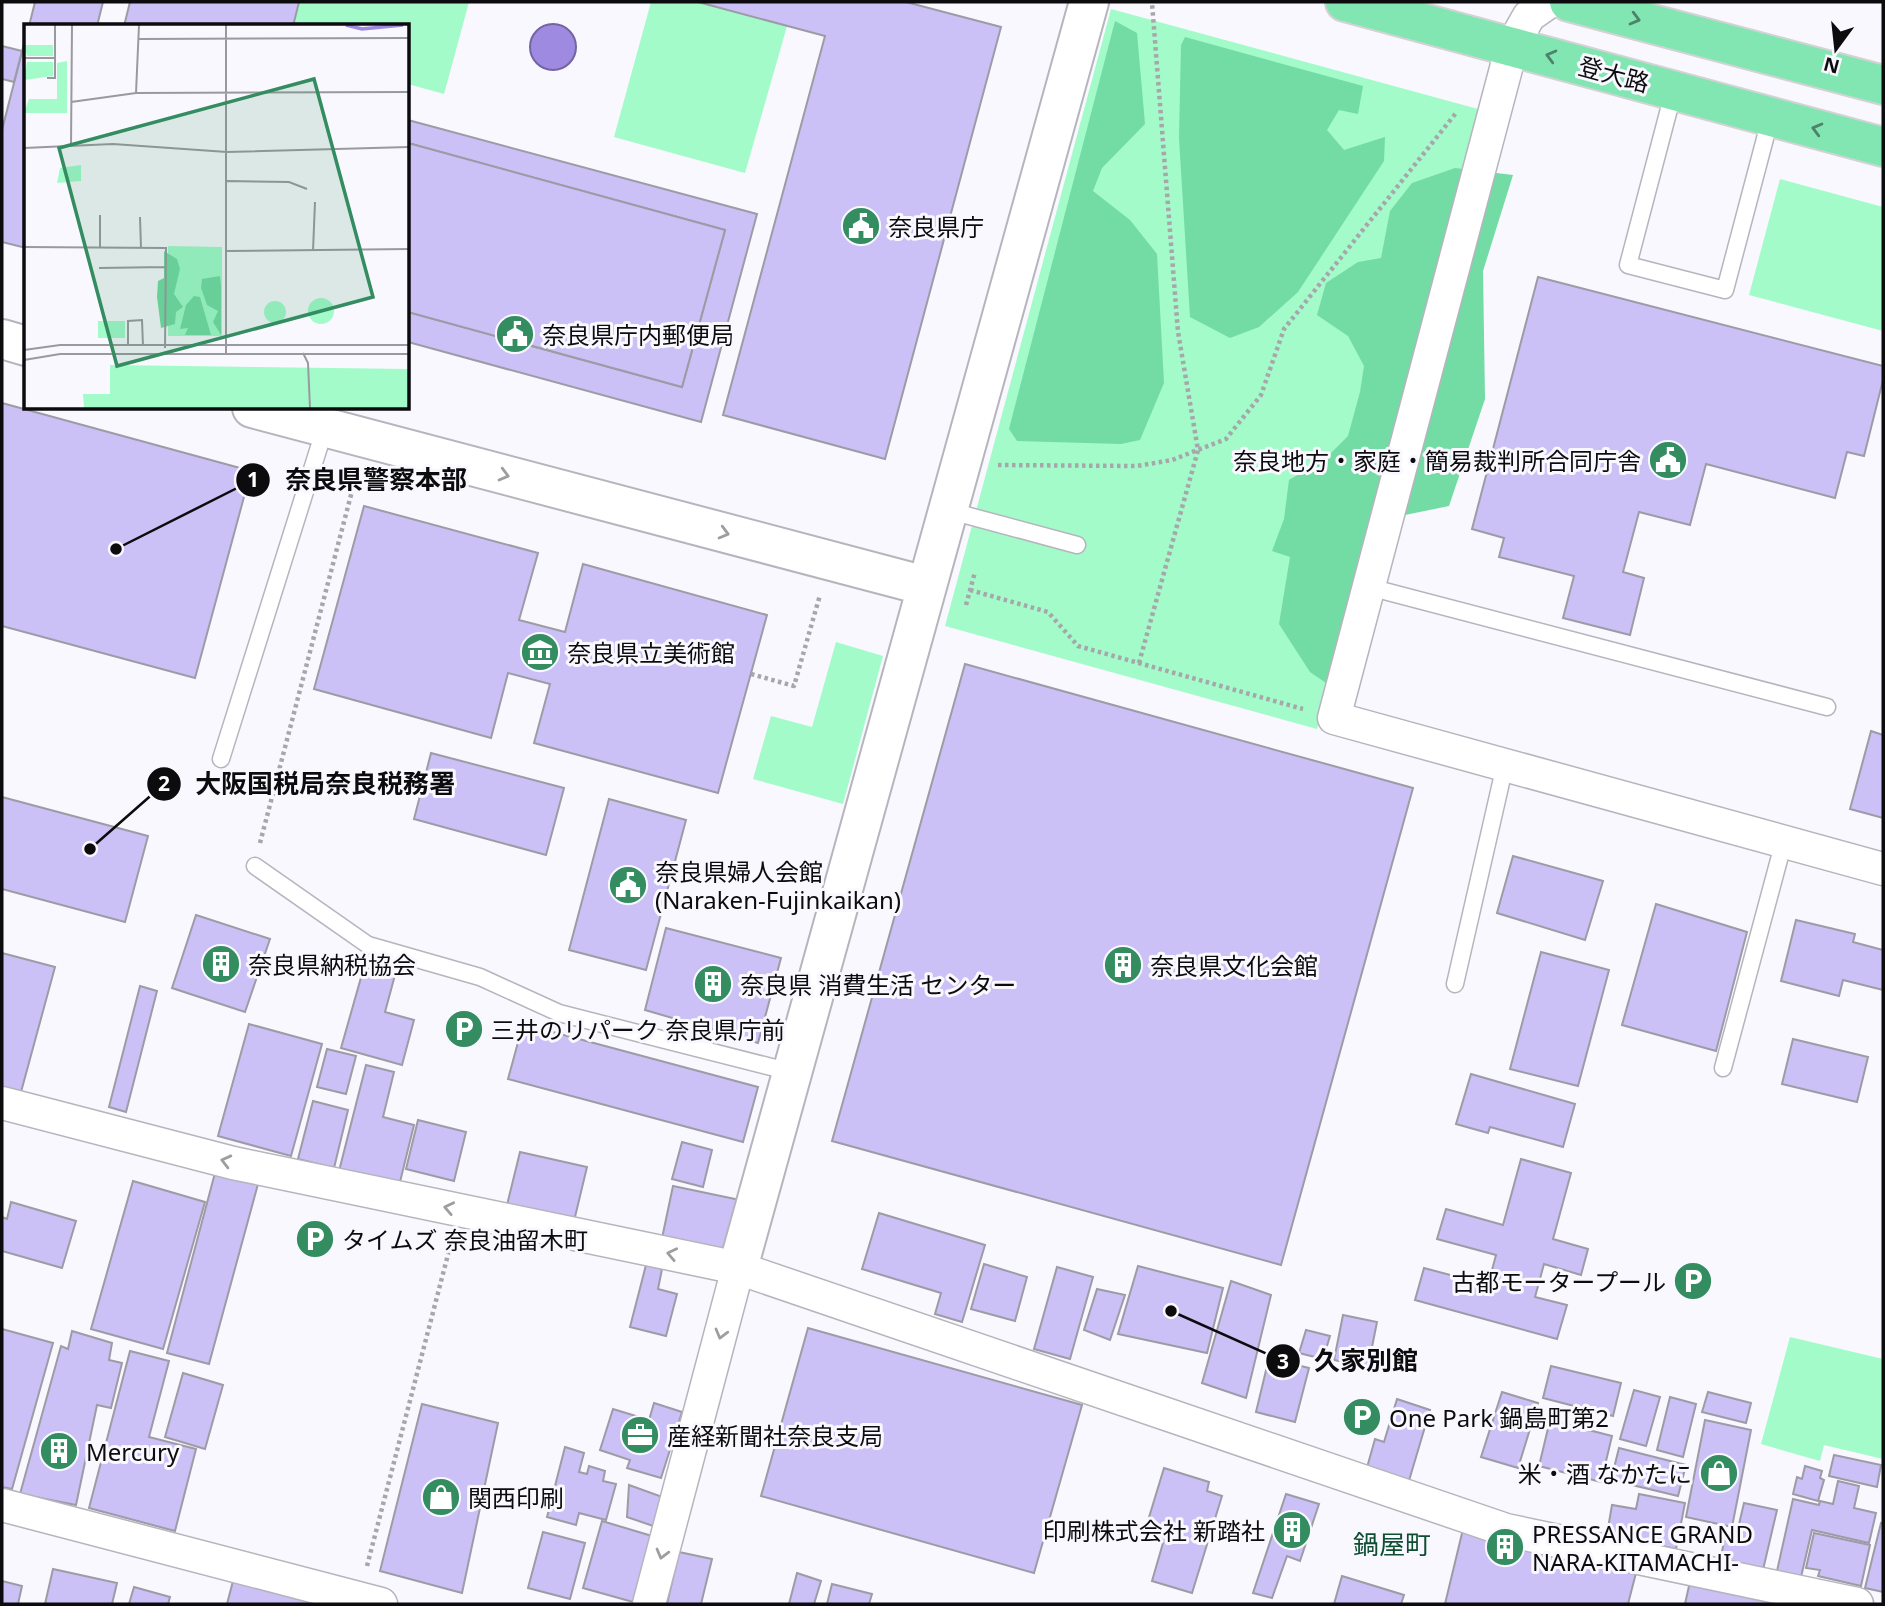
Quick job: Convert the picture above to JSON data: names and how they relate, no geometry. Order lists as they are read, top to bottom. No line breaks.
{"streets":{"highway":["登大路"]},"districts":["鍋屋町"],"places":{"public building":["奈良県庁","奈良県庁内郵便局","奈良地方・家庭・簡易裁判所合同庁舎","奈良県婦人会館 (Naraken-Fujinkaikan)"],"other":["奈良県警察本部","大阪国税局奈良税務署","久家別館"],"museum":["奈良県立美術館"],"building":["奈良県納税協会","奈良県文化会館","奈良県 消費生活 センター","Mercury","印刷株式会社 新踏社","PRESSANCE GRAND NARA-KITAMACHI-"],"parking":["三井のリパーク 奈良県庁前","タイムズ 奈良油留木町","古都モータープール","One Park 鍋島町第2"],"office":["産経新聞社奈良支局"],"shop":["米・酒 なかたに","関西印刷"]},"north":"bottom"}
